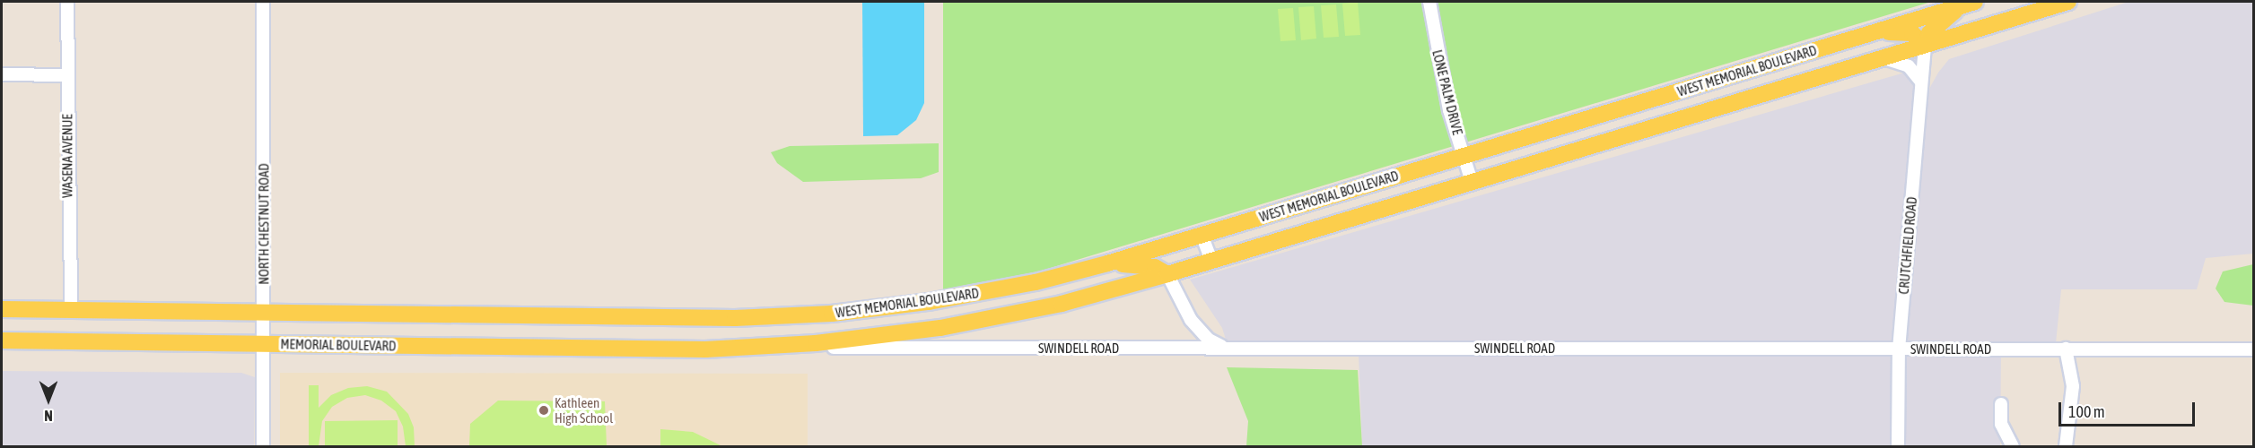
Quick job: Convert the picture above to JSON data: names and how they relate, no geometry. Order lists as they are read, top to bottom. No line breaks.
{"streets":{"main road":["WEST MEMORIAL BOULEVARD","MEMORIAL BOULEVARD"],"street":["LONE PALM DRIVE","WASENA AVENUE","NORTH CHESTNUT ROAD","CRUTCHFIELD ROAD","SWINDELL ROAD"]},"crossings":[["WEST MEMORIAL BOULEVARD","LONE PALM DRIVE"],["WEST MEMORIAL BOULEVARD","NORTH CHESTNUT ROAD"],["WEST MEMORIAL BOULEVARD","CRUTCHFIELD ROAD"],["WEST MEMORIAL BOULEVARD","MEMORIAL BOULEVARD"],["WEST MEMORIAL BOULEVARD","SWINDELL ROAD"],["NORTH CHESTNUT ROAD","MEMORIAL BOULEVARD"],["CRUTCHFIELD ROAD","SWINDELL ROAD"]],"places":["Kathleen High School"],"scale_bar":"100 m","north":"bottom"}
